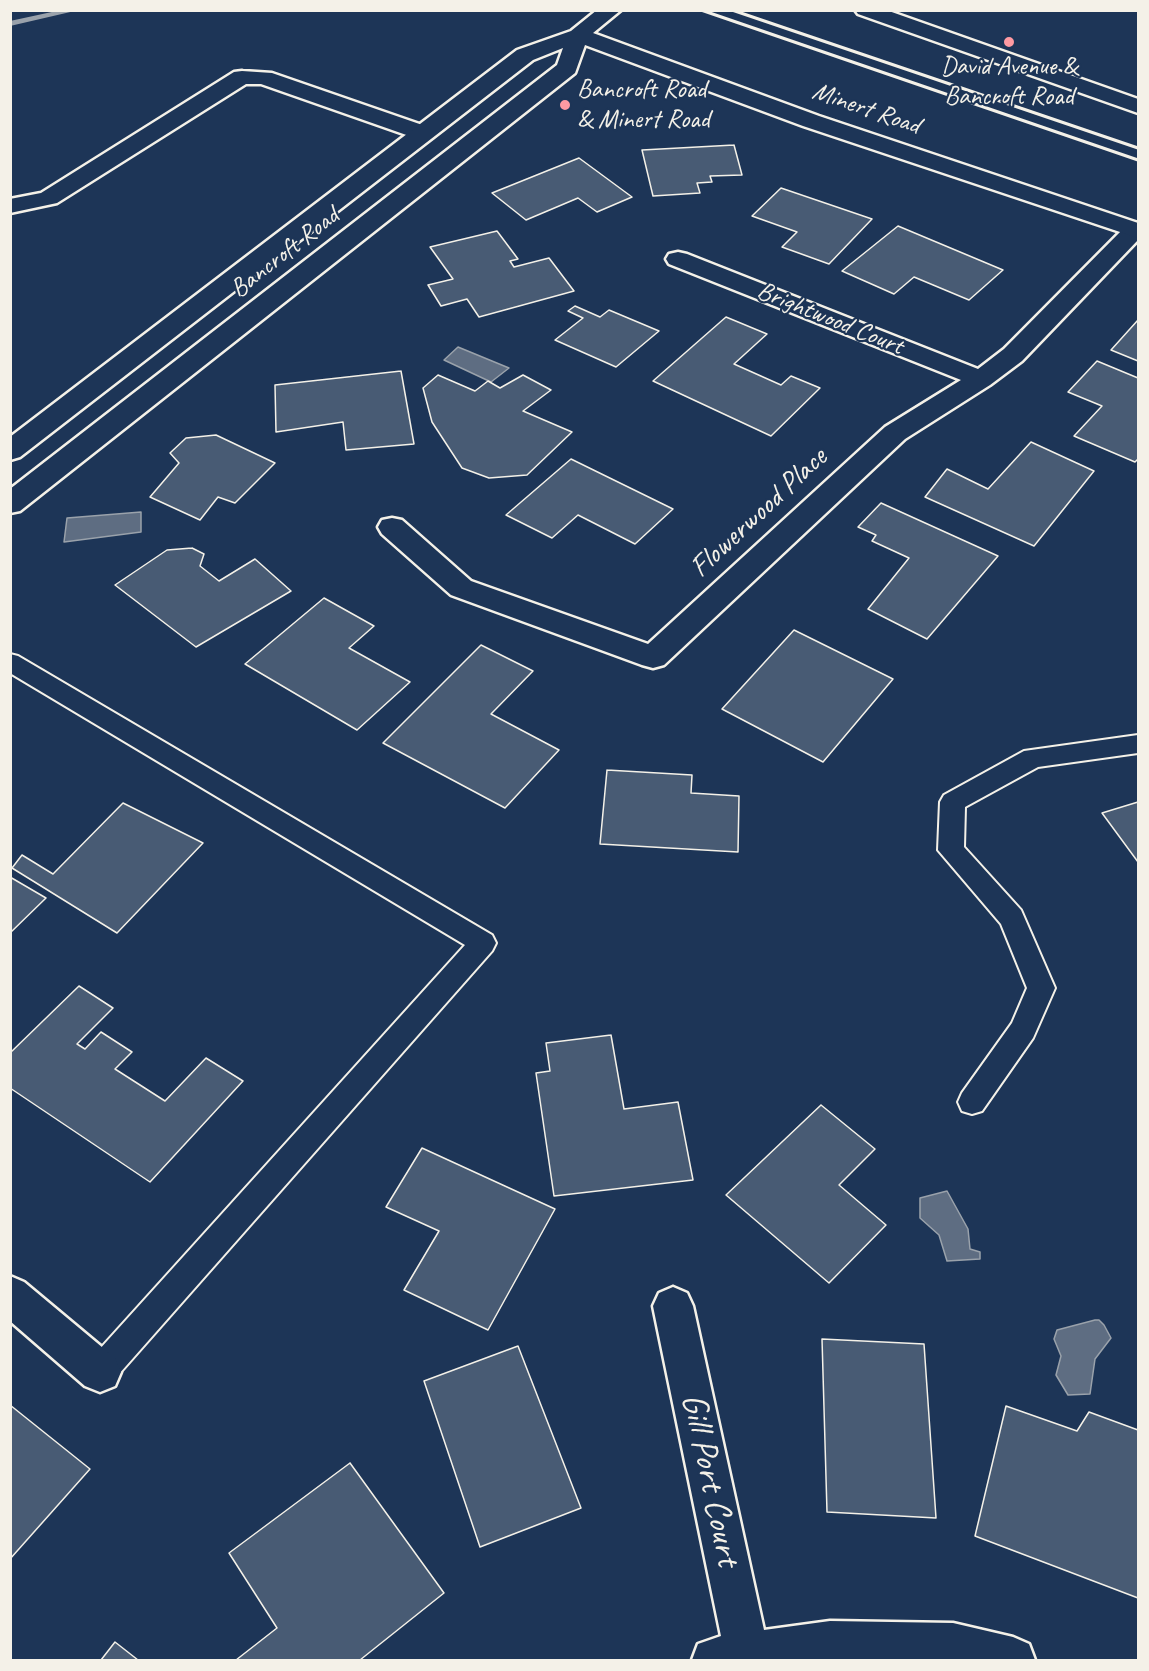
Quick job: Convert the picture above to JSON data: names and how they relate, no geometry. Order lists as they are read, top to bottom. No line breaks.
{"streets":{"street":["Minert Road","Bancroft Road","Brightwood Court","Flowerwood Place","Gill Port Court"]},"crossings":[["Minert Road","Bancroft Road"],["Minert Road","Flowerwood Place"],["Brightwood Court","Flowerwood Place"]],"places":["David Avenue & Bancroft Road","Bancroft Road & Minert Road"]}
